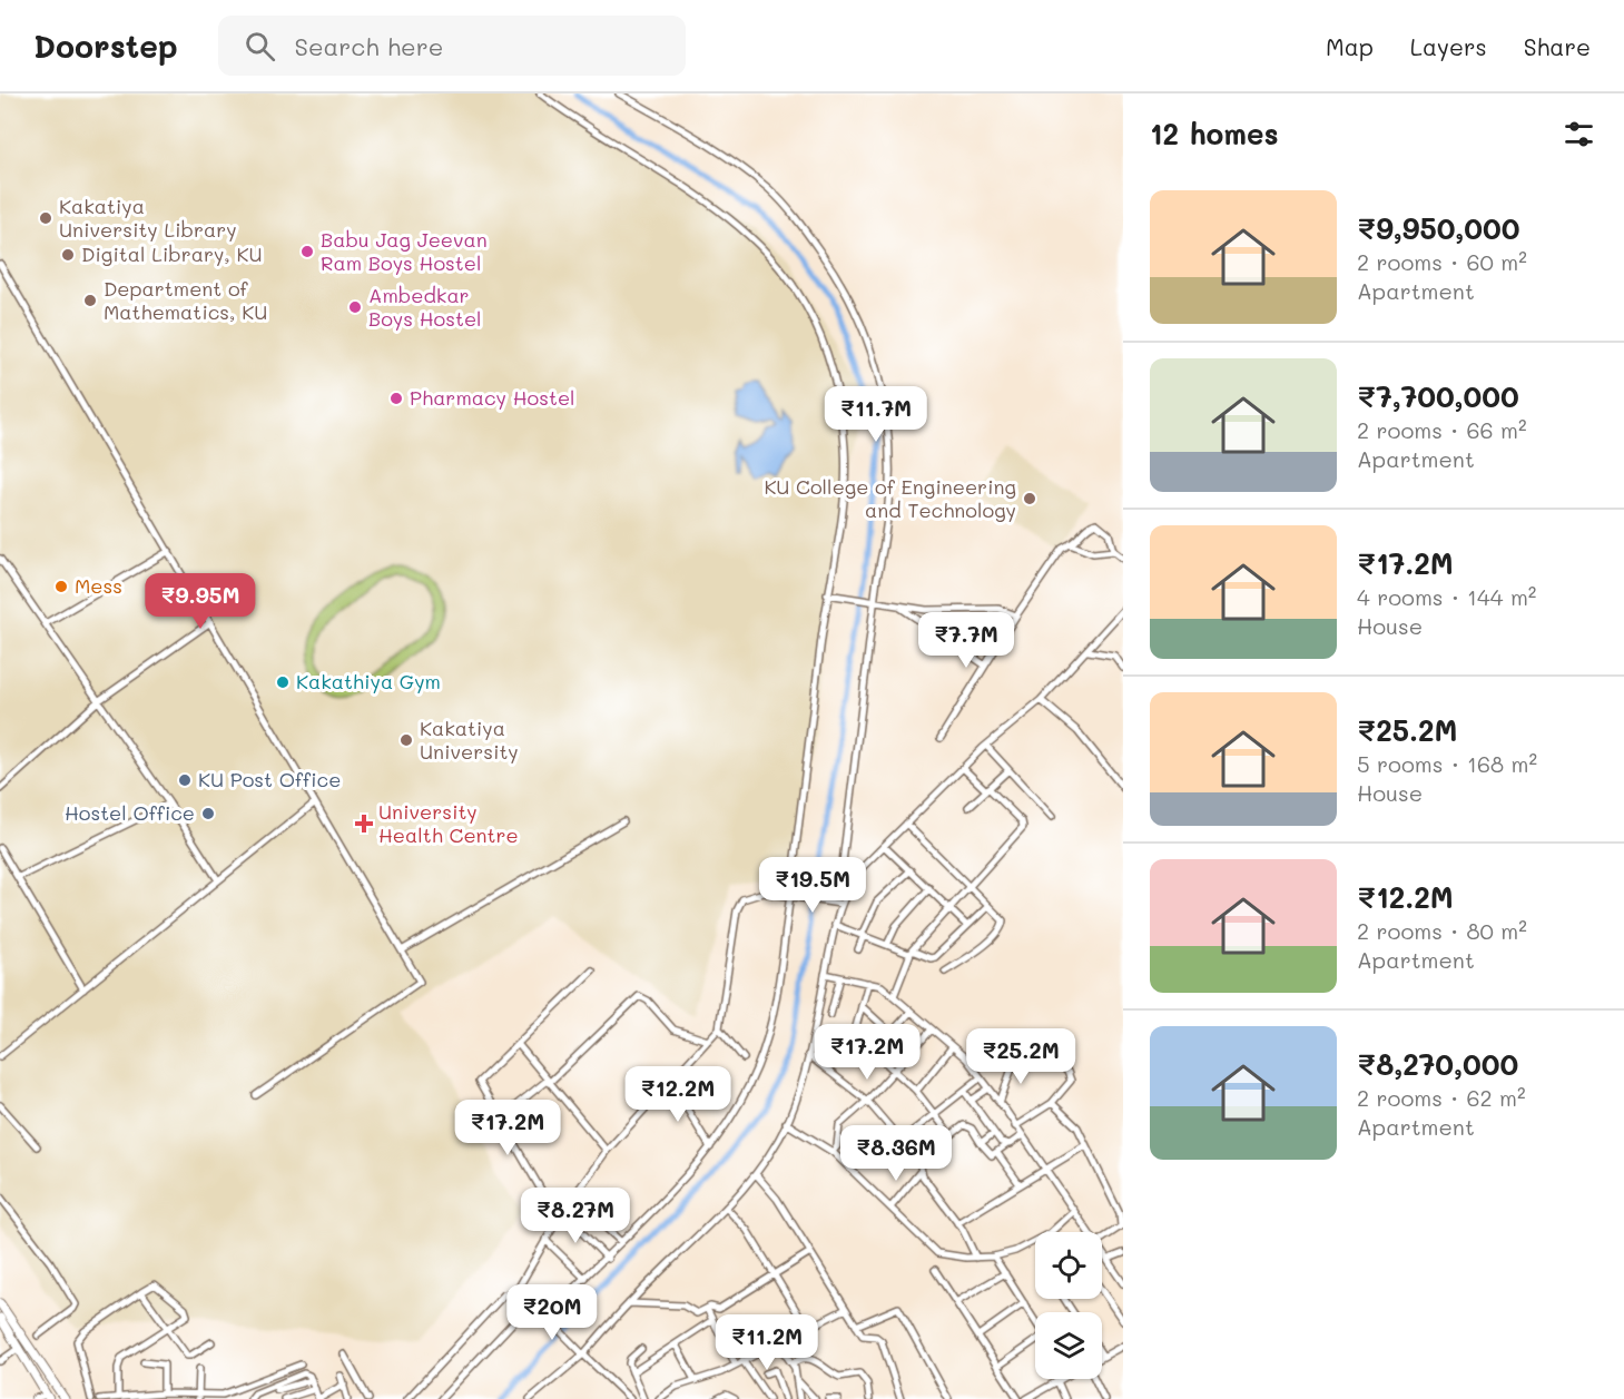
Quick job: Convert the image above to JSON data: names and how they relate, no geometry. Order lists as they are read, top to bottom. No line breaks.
{"places":{"other":["Kakatiya University Library","Babu Jag Jeevan Ram Boys Hostel","Digital Library, KU","Department of Mathematics, KU","Ambedkar Boys Hostel","Pharmacy Hostel","KU College of Engineering and Technology","Mess","Kakathiya Gym","Kakatiya University","KU Post Office","Hostel Office"],"health":["University Health Centre"]},"page":{"header":"Doorstep","search":"Search here","nav":["Map","Layers","Share"],"heading":"12 homes","list":[{"name":"₹9,950,000","note":"2 rooms · 60 m² · Apartment"},{"name":"₹7,700,000","note":"2 rooms · 66 m² · Apartment"},{"name":"₹17.2M","note":"4 rooms · 144 m² · House"},{"name":"₹25.2M","note":"5 rooms · 168 m² · House"},{"name":"₹12.2M","note":"2 rooms · 80 m² · Apartment"},{"name":"₹8,270,000","note":"2 rooms · 62 m² · Apartment"}],"price":["₹11.7M","₹9.95M","₹7.7M","₹19.5M","₹17.2M","₹25.2M","₹12.2M","₹17.2M","₹8.36M","₹8.27M","₹20M","₹11.2M"]}}
